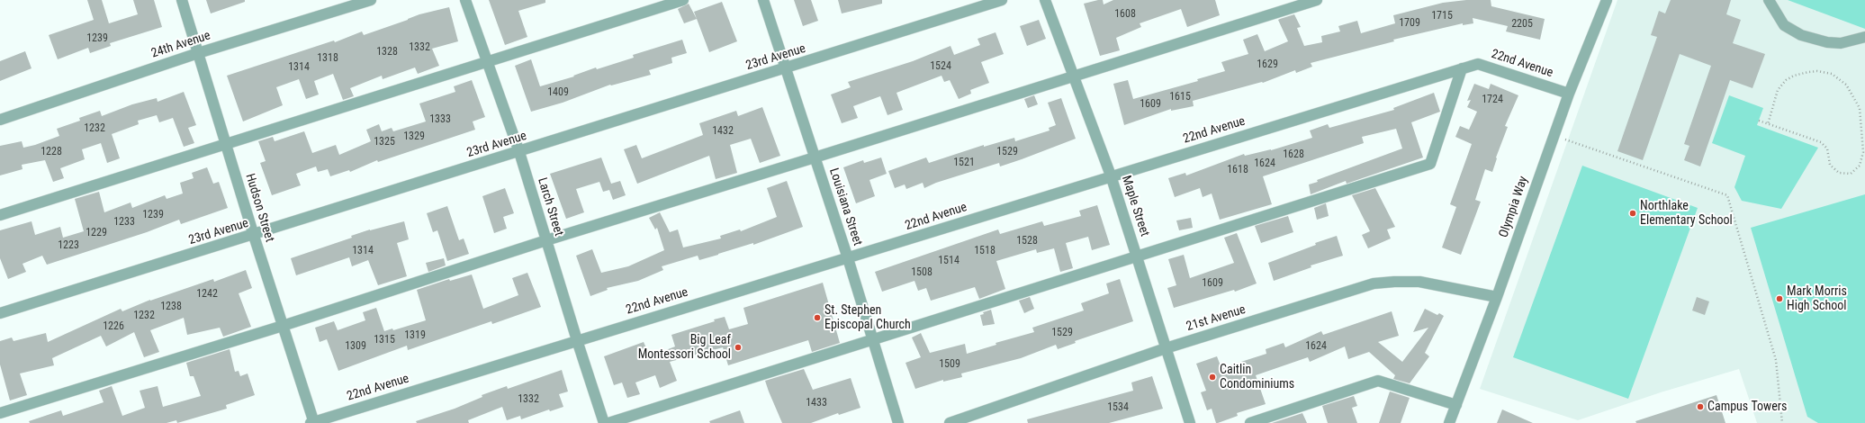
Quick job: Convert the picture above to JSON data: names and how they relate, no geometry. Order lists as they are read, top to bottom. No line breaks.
{"streets":{"street":["24th Avenue","23rd Avenue","22nd Avenue","Maple Street","Larch Street","Louisiana Street","Olympia Way","Hudson Street","21st Avenue"]},"crossings":[["24th Avenue","Hudson Street"],["23rd Avenue","Larch Street"],["23rd Avenue","Louisiana Street"],["23rd Avenue","Hudson Street"],["22nd Avenue","Maple Street"],["22nd Avenue","Larch Street"],["22nd Avenue","Louisiana Street"],["22nd Avenue","Olympia Way"],["22nd Avenue","Hudson Street"],["Maple Street","21st Avenue"],["Olympia Way","21st Avenue"]],"places":["Northlake Elementary School","Mark Morris High School","St. Stephen Episcopal Church","Big Leaf Montessori School","Caitlin Condominiums","Campus Towers"],"house_numbers":["1608","1715","1709","2205","1239","1332","1328","1318","1629","1524","1314","1409","1615","1724","1609","1333","1232","1432","1329","1325","1228","1529","1628","1521","1624","1618","1239","1233","1229","1528","1223","1314","1518","1514","1508","1609","1242","1238","1232","1226","1529","1319","1315","1309","1624","1509","1332","1433","1534"]}
